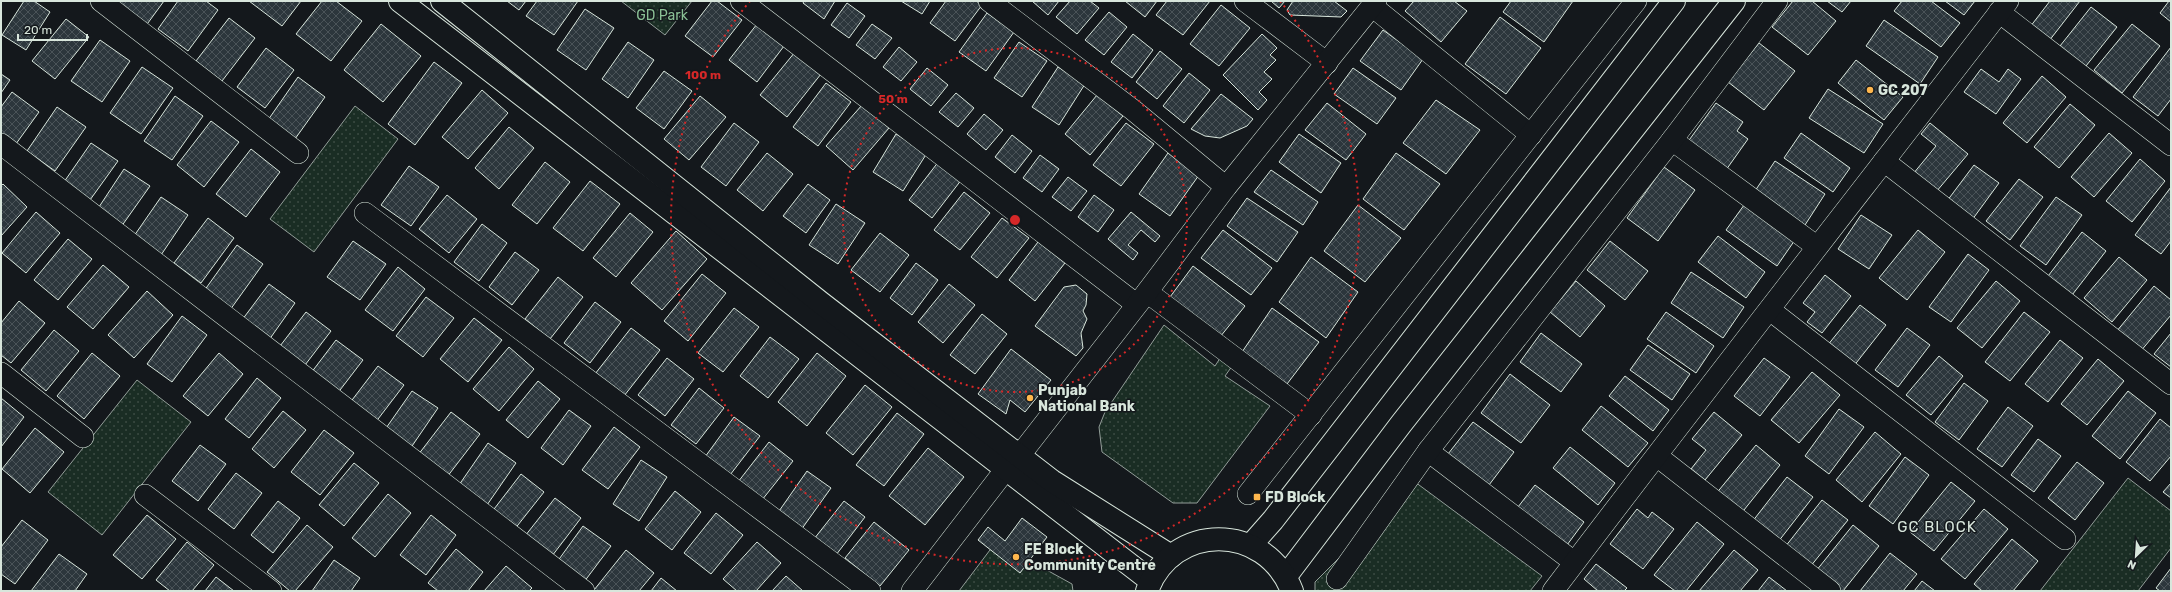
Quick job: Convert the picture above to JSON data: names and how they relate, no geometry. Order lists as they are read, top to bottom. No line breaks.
{"districts":["GC BLOCK"],"parks":["GD Park"],"places":{"other":["GC 207","Punjab National Bank","FE Block Community Centre"],"transit":["FD Block"]},"scale_bar":"20 m","north":"bottom left","rings":["100 m","50 m"]}
